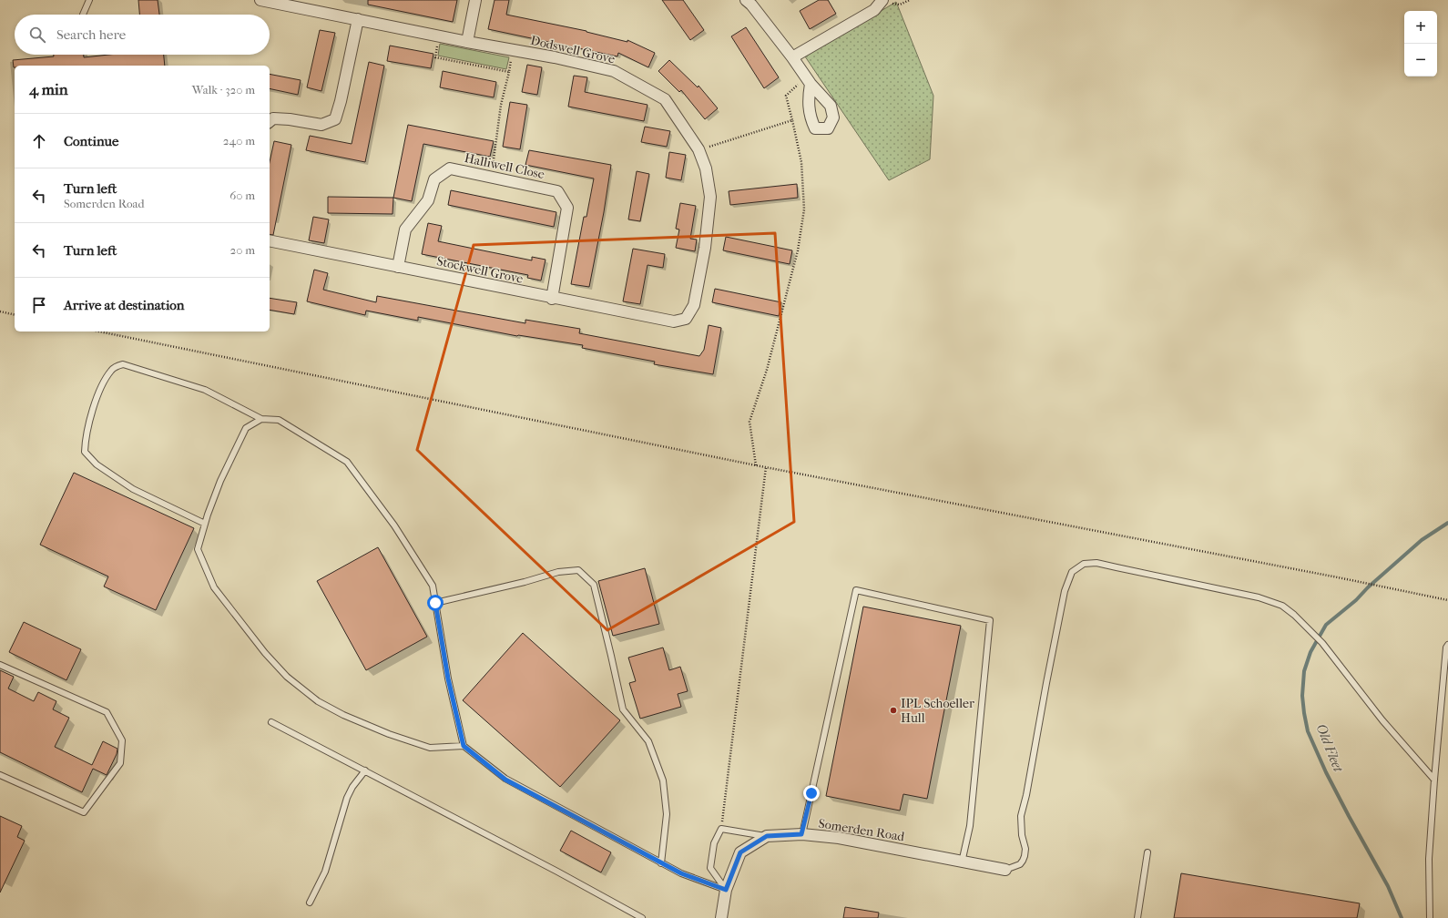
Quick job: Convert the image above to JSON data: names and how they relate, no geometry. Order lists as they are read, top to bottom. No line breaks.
{"streets":{"street":["Dodswell Grove","Halliwell Close","Stockwell Grove","Somerden Road"]},"crossings":[["Dodswell Grove","Stockwell Grove"],["Halliwell Close","Stockwell Grove"]],"water":["Old Fleet"],"places":["IPL Schoeller Hull"],"page":{"map_buttons":["+","−"],"search":"Search here","heading":["4 min","Walk · 320 m"],"list":[["Continue","240 m"],["Turn left","Somerden Road","60 m"],["Turn left","20 m"],"Arrive at destination"]}}
